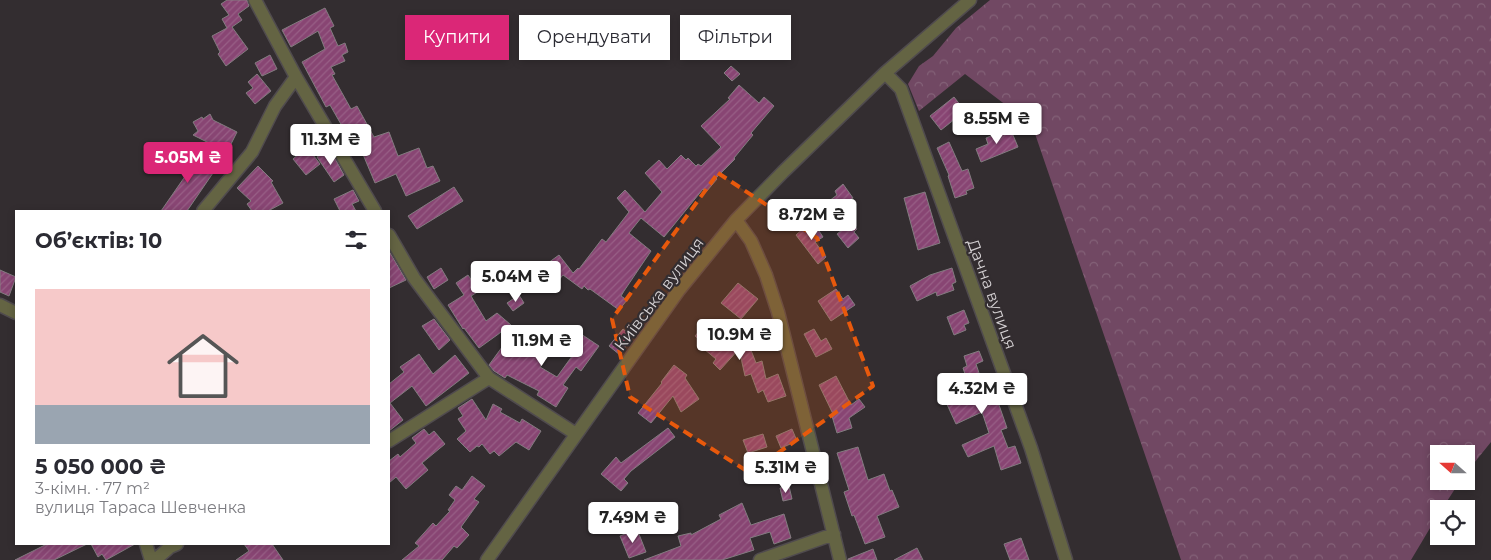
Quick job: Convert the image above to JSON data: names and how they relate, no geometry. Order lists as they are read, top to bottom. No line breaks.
{"streets":{"street":["Київська вулиця","Дачна вулиця"]},"crossings":[["Київська вулиця","Дачна вулиця"]],"north":"left","page":{"chip":["Купити","Орендувати","Фільтри"],"price":["8.55M ₴","11.3M ₴","5.05M ₴","8.72M ₴","5.04M ₴","10.9M ₴","11.9M ₴","4.32M ₴","5.31M ₴","7.49M ₴"],"heading":"Об’єктів: 10","list":[{"name":"5 050 000 ₴","note":"3-кімн. · 77 m² · вулиця Тараса Шевченка"}]}}
